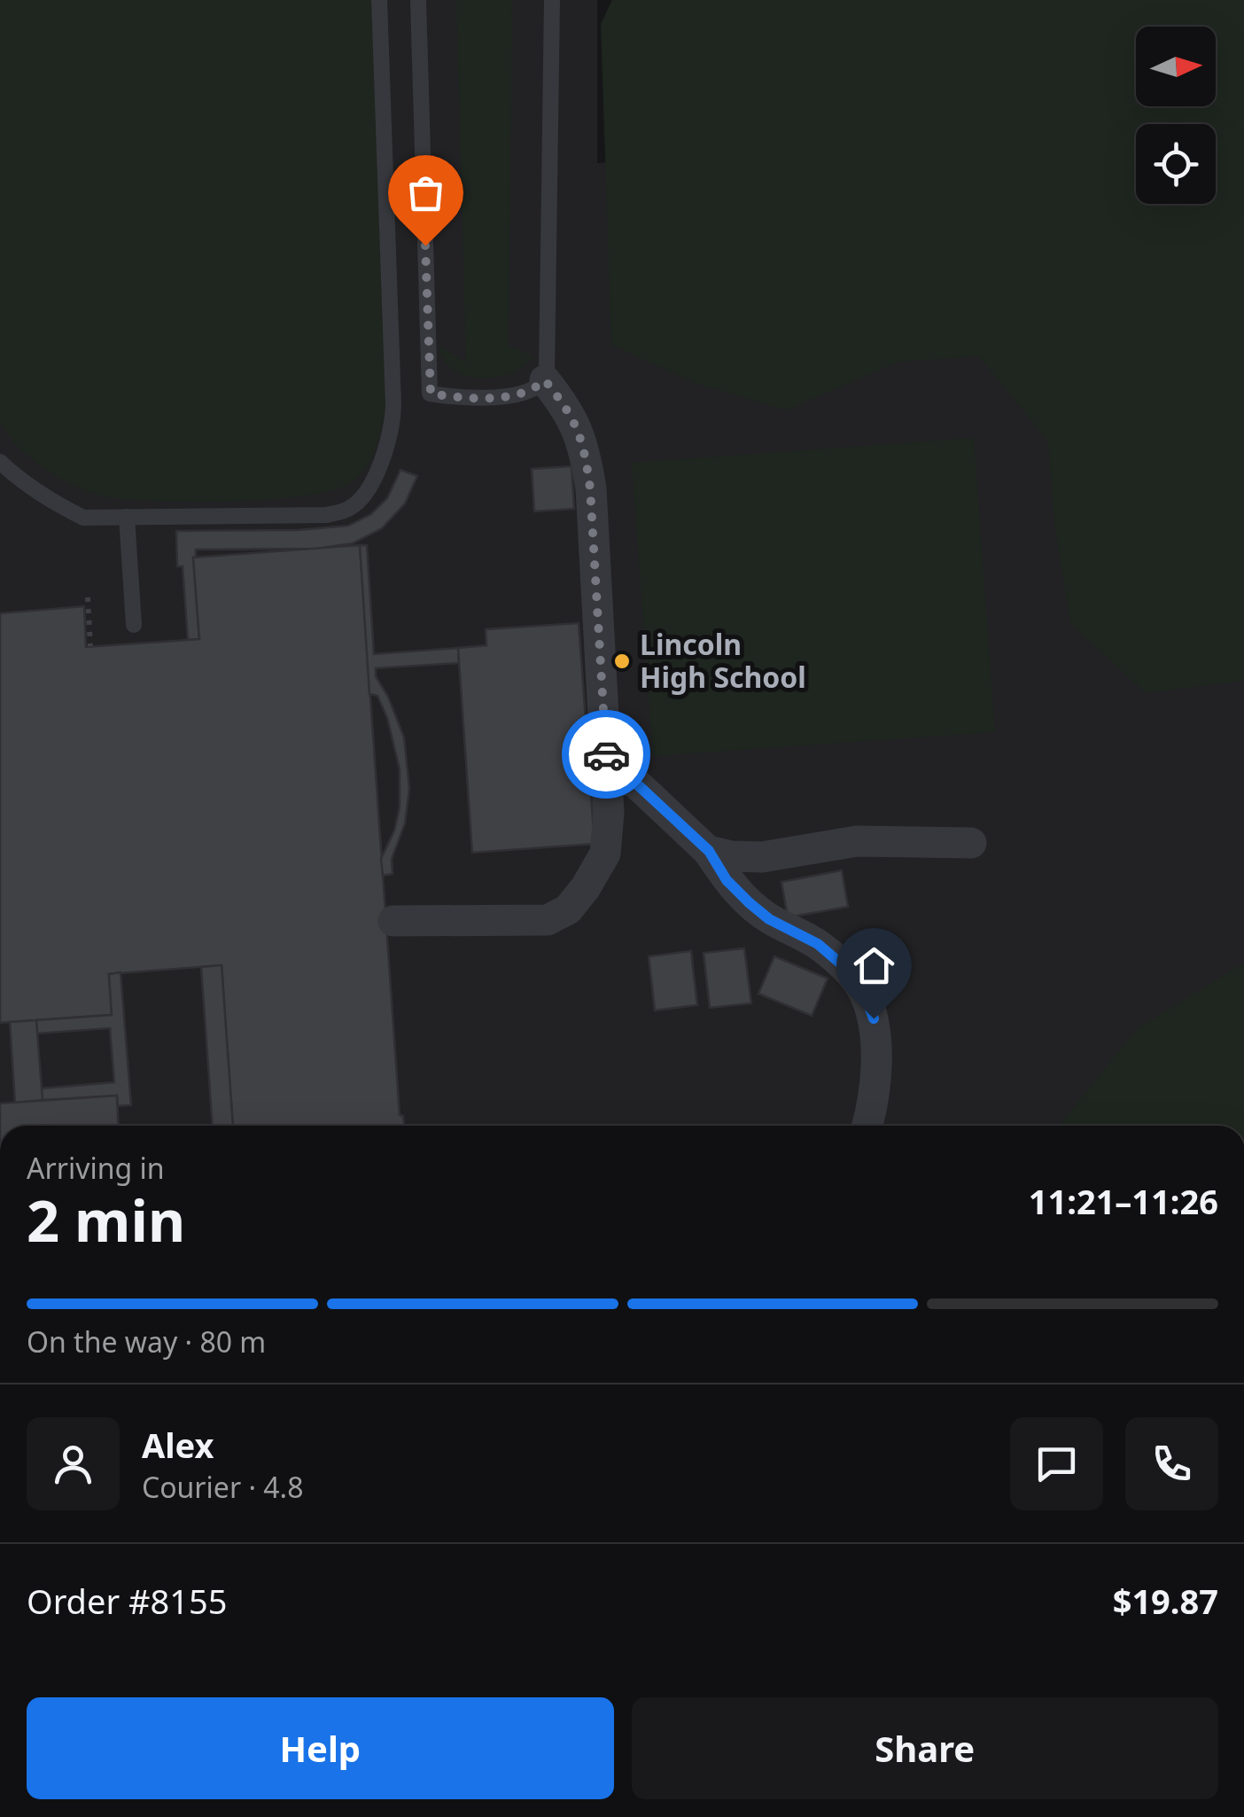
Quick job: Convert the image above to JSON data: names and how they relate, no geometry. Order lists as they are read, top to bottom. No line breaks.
{"places":["Lincoln High School"],"north":"right","page":{"heading":["2 min","Arriving in","11:21–11:26"],"panel":["Alex","Courier · 4.8","Order #8155","$19.87"],"bar":"On the way · 80 m","buttons":["Help","Share"]}}
